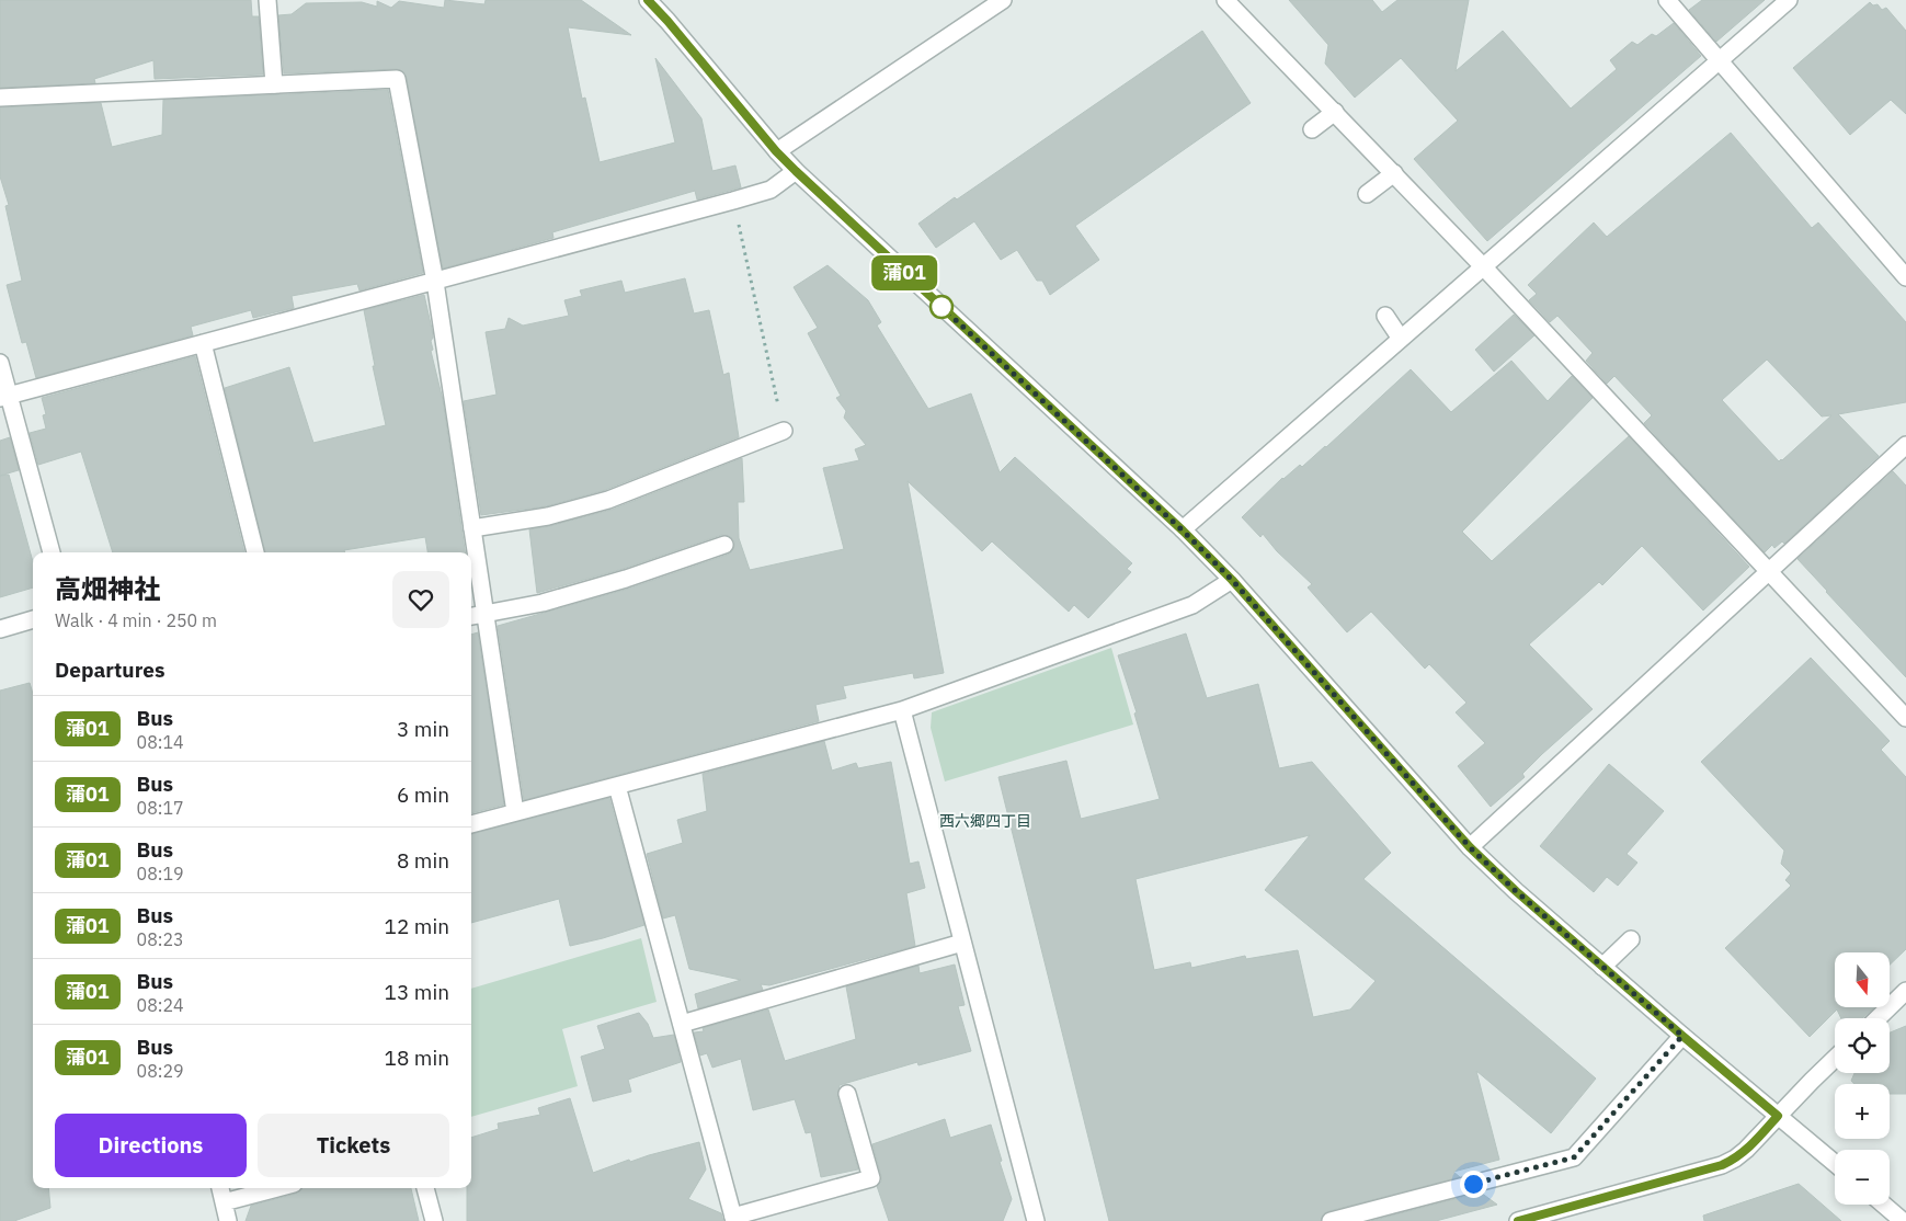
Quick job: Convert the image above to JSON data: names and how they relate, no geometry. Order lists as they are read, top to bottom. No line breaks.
{"districts":["西六郷四丁目"],"lines":["bus line 蒲01"],"north":"bottom","page":{"on_map":"蒲01","heading":[["高畑神社","Walk · 4 min · 250 m"],"Departures"],"list":[{"mark":"蒲01","name":"Bus","note":"08:14","value":"3 min"},{"mark":"蒲01","name":"Bus","note":"08:17","value":"6 min"},{"mark":"蒲01","name":"Bus","note":"08:19","value":"8 min"},{"mark":"蒲01","name":"Bus","note":"08:23","value":"12 min"},{"mark":"蒲01","name":"Bus","note":"08:24","value":"13 min"},{"mark":"蒲01","name":"Bus","note":"08:29","value":"18 min"}],"map_buttons":["+","−"],"buttons":["Directions","Tickets"]}}
